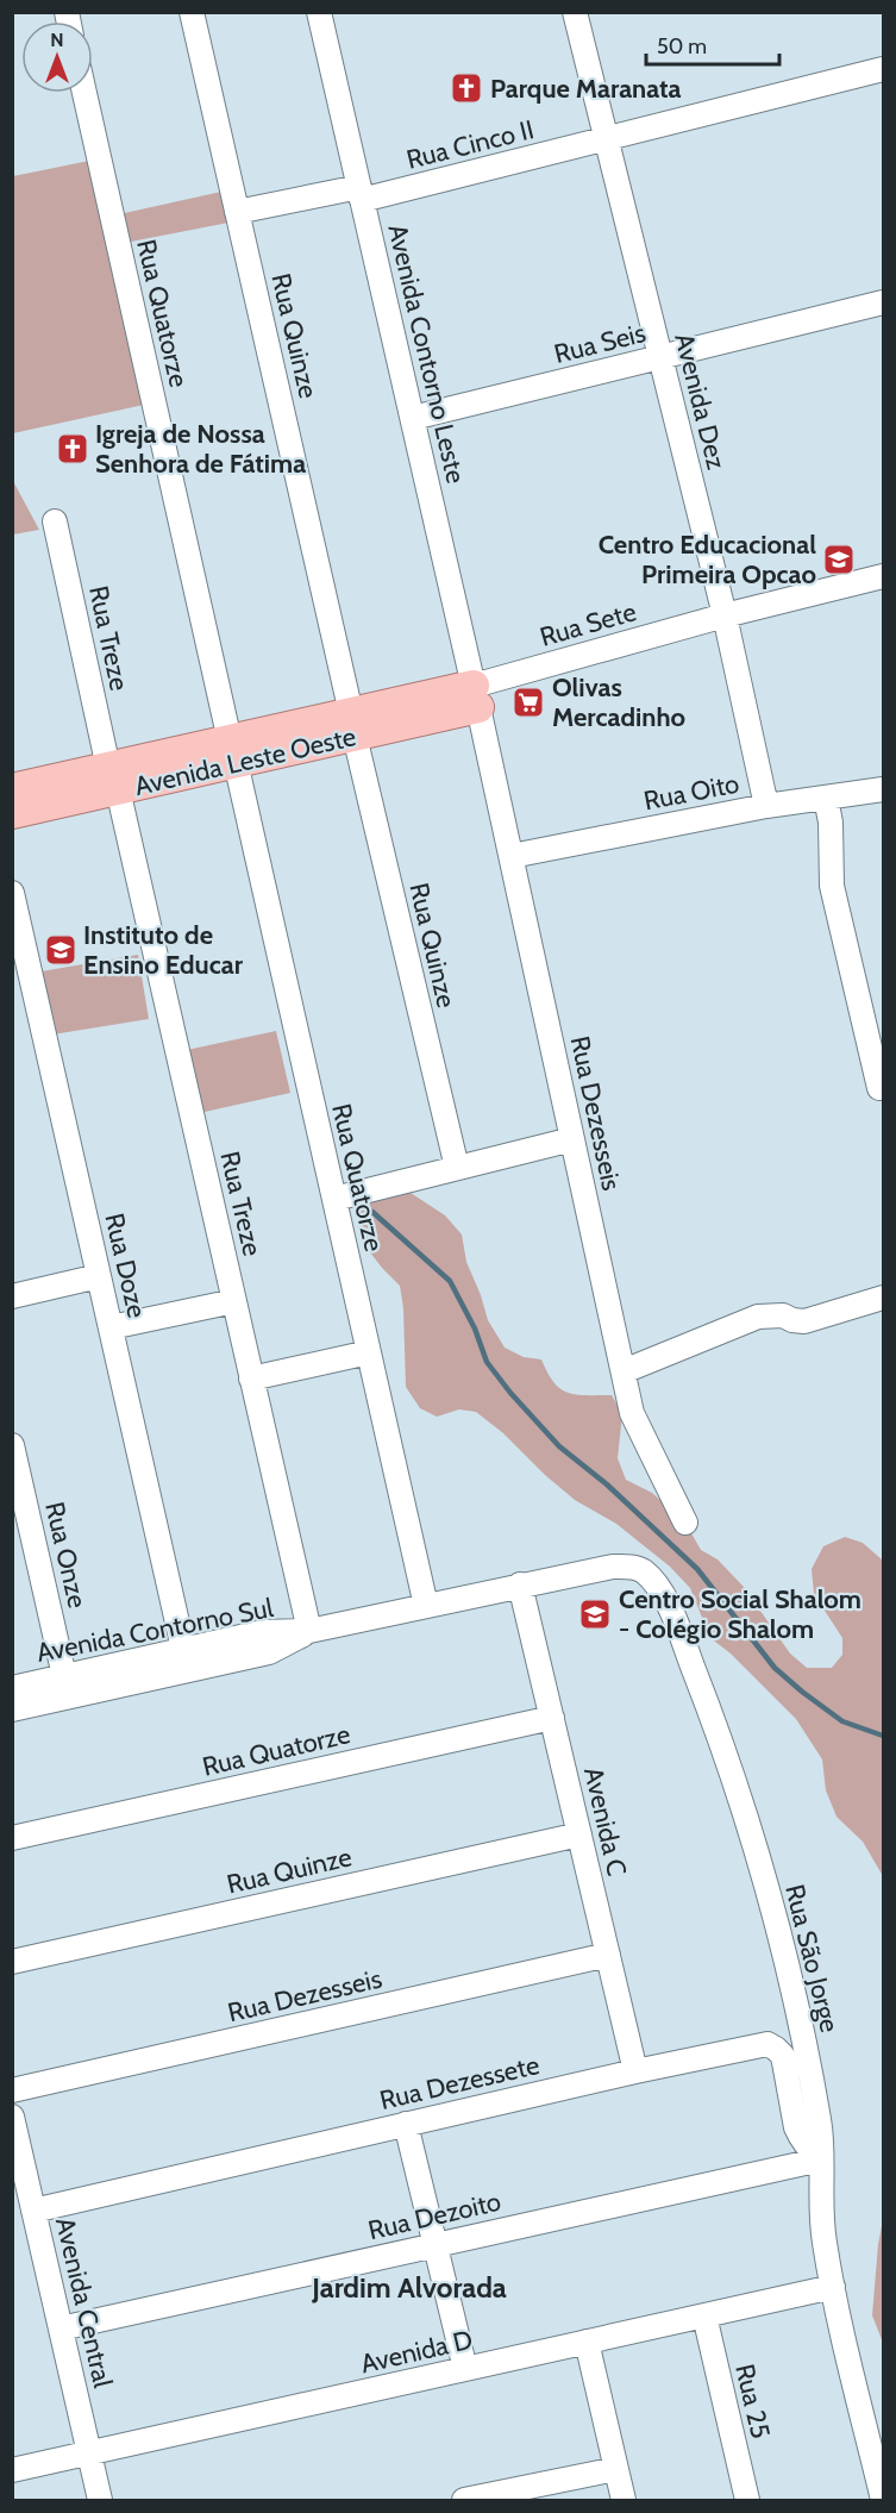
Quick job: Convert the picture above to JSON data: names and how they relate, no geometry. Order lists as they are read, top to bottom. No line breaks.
{"streets":{"main road":["Avenida Leste Oeste"],"street":["Rua Cinco II","Rua Quatorze","Rua Quinze","Rua Seis","Avenida Contorno Leste","Avenida Dez","Rua Sete","Rua Treze","Rua Oito","Rua Dezesseis","Rua Doze","Rua Onze","Avenida Contorno Sul","Avenida C","Rua São Jorge","Rua Dezessete","Rua Dezoito","Avenida Central","Avenida D","Rua 25"]},"crossings":[["Rua Cinco II","Rua Quinze"],["Rua Cinco II","Avenida Contorno Leste"],["Rua Cinco II","Avenida Dez"],["Rua Quatorze","Avenida Leste Oeste"],["Rua Quatorze","Avenida Contorno Sul"],["Rua Quatorze","Avenida C"],["Rua Quinze","Avenida Leste Oeste"],["Rua Quinze","Avenida C"],["Rua Seis","Avenida Contorno Leste"],["Rua Seis","Avenida Dez"],["Avenida Contorno Leste","Rua Sete"],["Avenida Contorno Leste","Avenida Leste Oeste"],["Avenida Contorno Leste","Rua Dezesseis"],["Avenida Dez","Rua Sete"],["Avenida Dez","Rua Oito"],["Rua Sete","Avenida Leste Oeste"],["Rua Sete","Rua Dezesseis"],["Rua Treze","Avenida Leste Oeste"],["Rua Treze","Avenida Contorno Sul"],["Avenida Leste Oeste","Rua Dezesseis"],["Rua Oito","Rua Dezesseis"],["Rua Dezesseis","Avenida C"],["Rua Doze","Avenida Contorno Sul"],["Rua Onze","Avenida Contorno Sul"],["Avenida Contorno Sul","Avenida C"],["Avenida Contorno Sul","Rua São Jorge"],["Avenida C","Rua São Jorge"],["Avenida C","Rua Dezessete"],["Rua São Jorge","Rua Dezessete"],["Rua São Jorge","Rua Dezoito"],["Rua São Jorge","Avenida D"],["Rua Dezessete","Rua Dezoito"],["Rua Dezessete","Avenida Central"],["Rua Dezoito","Avenida Central"],["Avenida Central","Avenida D"],["Avenida D","Rua 25"]],"districts":["Jardim Alvorada"],"places":{"church":["Parque Maranata","Igreja de Nossa Senhora de Fátima"],"school or university":["Centro Educacional Primeira Opcao","Instituto de Ensino Educar","Centro Social Shalom - Colégio Shalom"],"supermarket":["Olivas Mercadinho"]},"scale_bar":"50 m","north":"top"}
